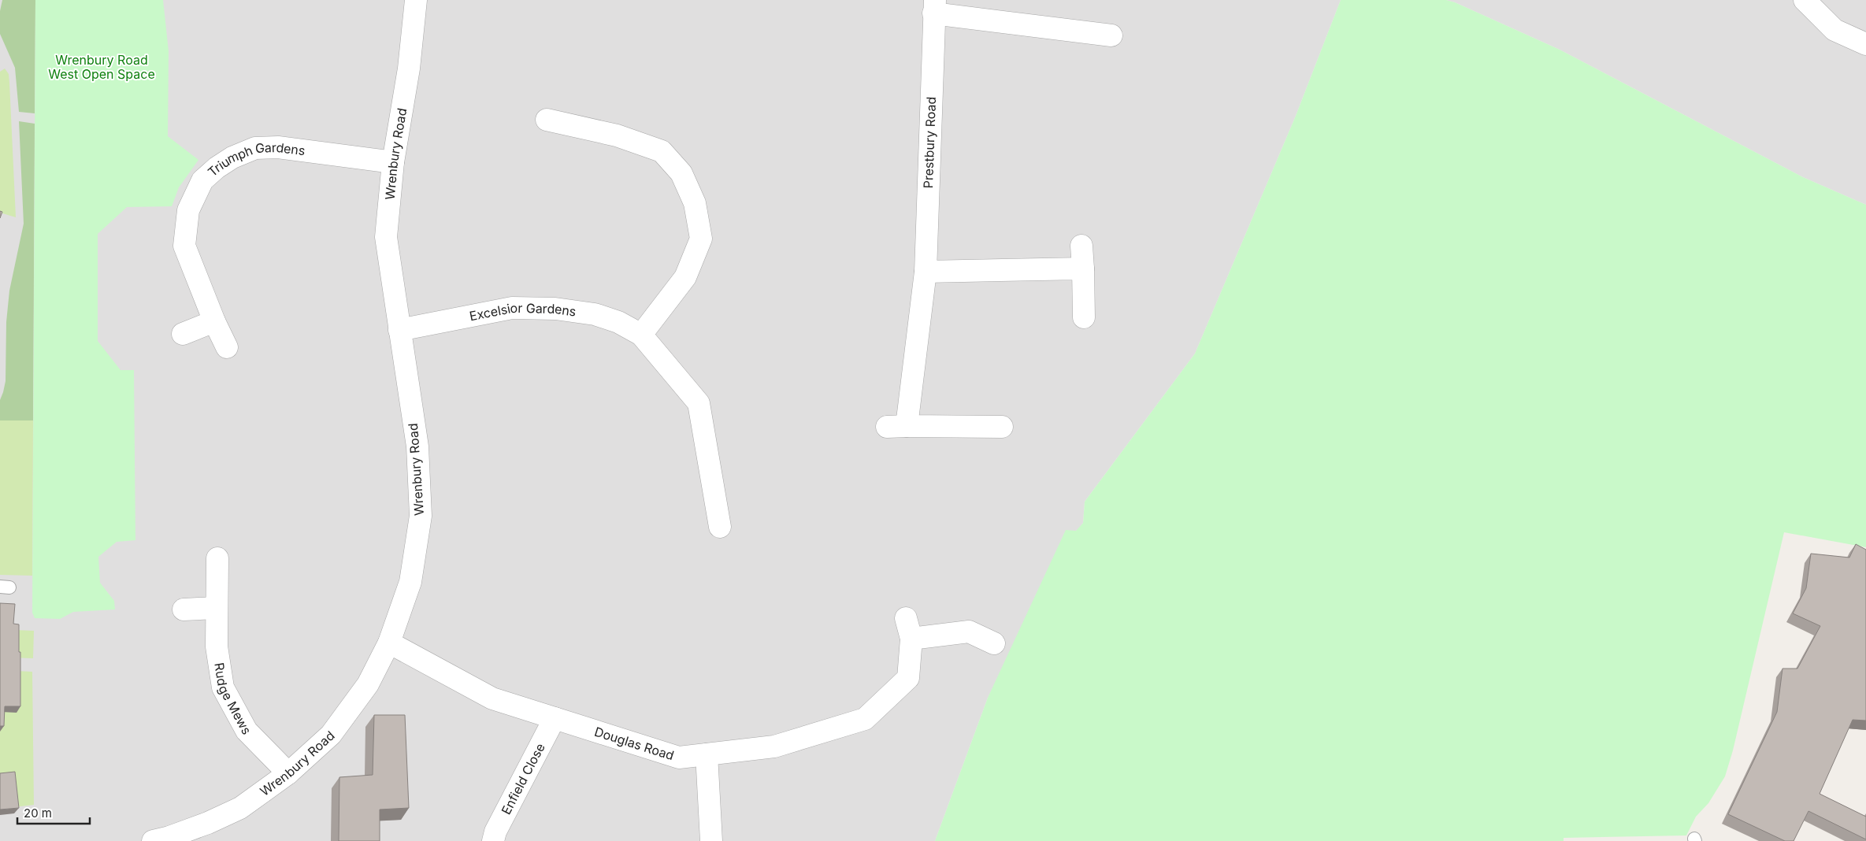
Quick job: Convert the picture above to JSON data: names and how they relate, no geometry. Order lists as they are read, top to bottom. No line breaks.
{"streets":{"street":["Prestbury Road","Wrenbury Road","Triumph Gardens","Excelsior Gardens","Rudge Mews","Douglas Road","Enfield Close"]},"crossings":[["Wrenbury Road","Triumph Gardens"],["Wrenbury Road","Excelsior Gardens"],["Wrenbury Road","Rudge Mews"],["Wrenbury Road","Douglas Road"],["Douglas Road","Enfield Close"]],"parks":["Wrenbury Road West Open Space"],"scale_bar":"20 m"}
